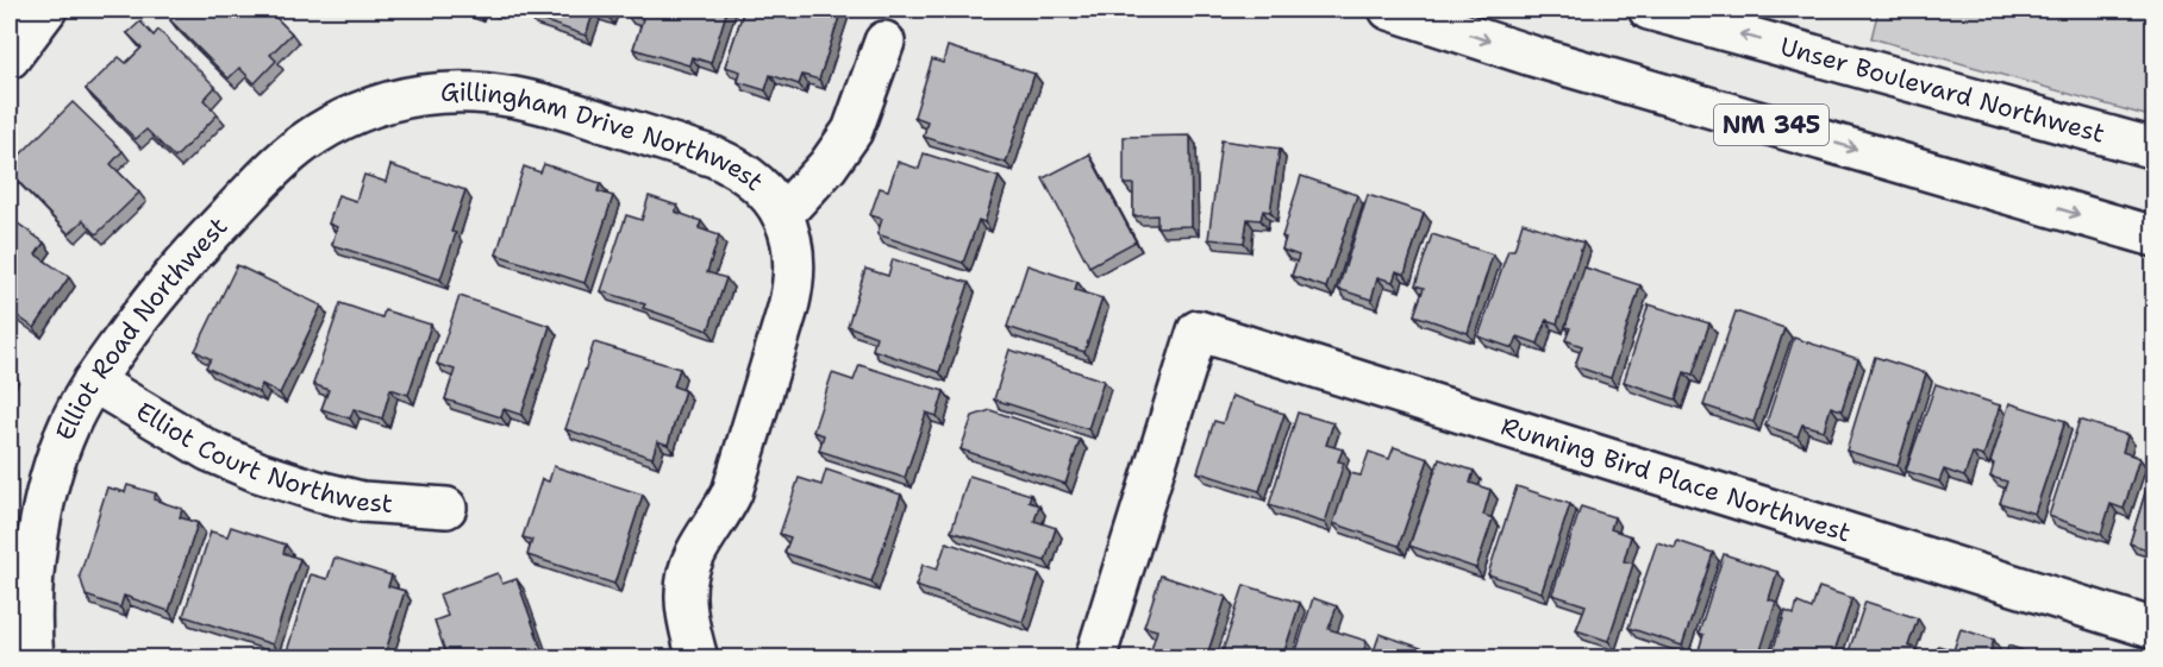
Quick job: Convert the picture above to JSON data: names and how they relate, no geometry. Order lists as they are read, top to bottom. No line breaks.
{"streets":{"street":["Unser Boulevard Northwest","NM 345","Gillingham Drive Northwest","Elliot Road Northwest","Elliot Court Northwest","Running Bird Place Northwest"]},"crossings":[["Gillingham Drive Northwest","Elliot Road Northwest"],["Elliot Road Northwest","Elliot Court Northwest"]]}
